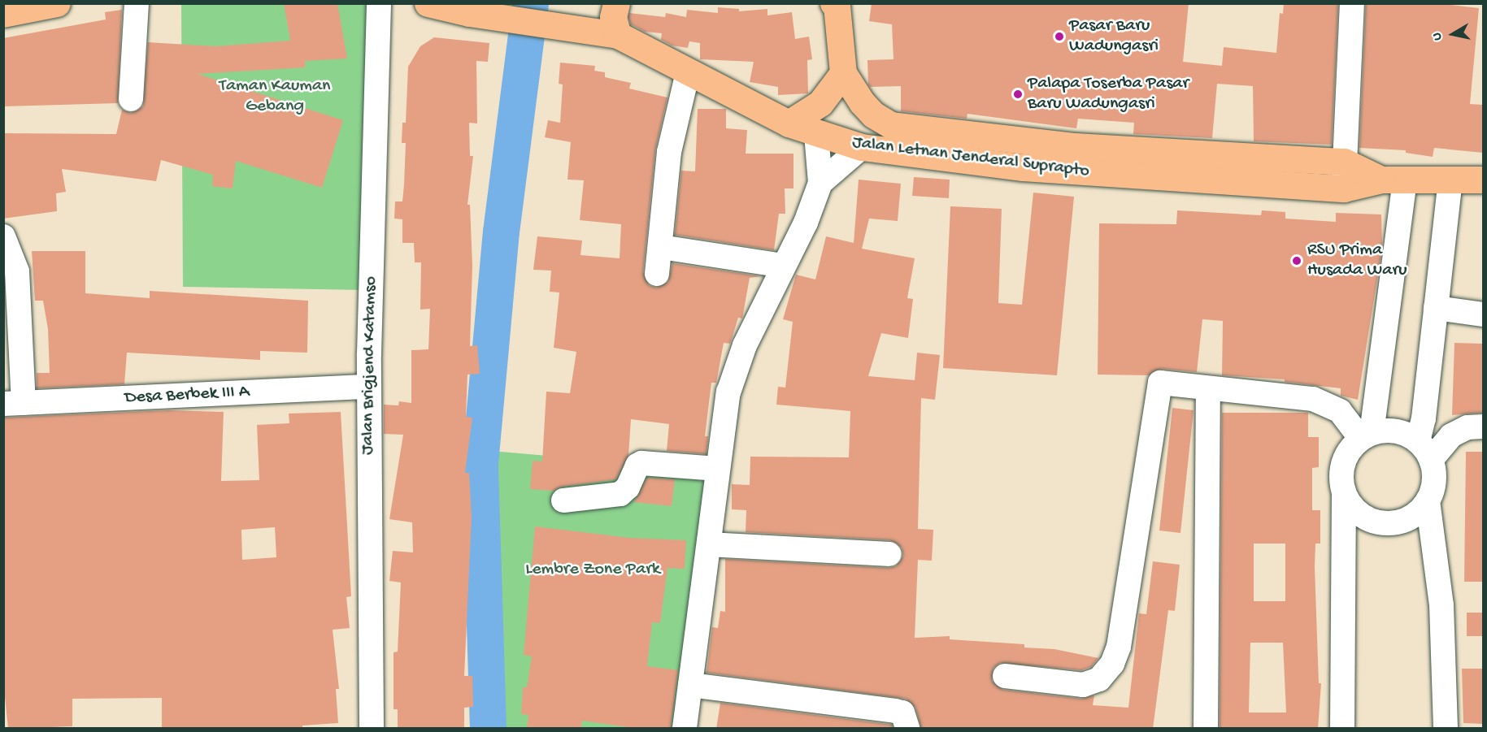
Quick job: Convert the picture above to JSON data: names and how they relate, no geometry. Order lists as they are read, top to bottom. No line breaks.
{"streets":{"main road":["Jalan Letnan Jenderal Suprapto"],"street":["Jalan Brigjend Katamso","Desa Berbek III A"]},"crossings":[["Jalan Brigjend Katamso","Desa Berbek III A"]],"parks":["Taman Kauman Gebang","Lembre Zone Park"],"places":["Pasar Baru Wadungasri","Palapa Toserba Pasar Baru Wadungasri","RSU Prima Husada Waru"],"north":"left"}
